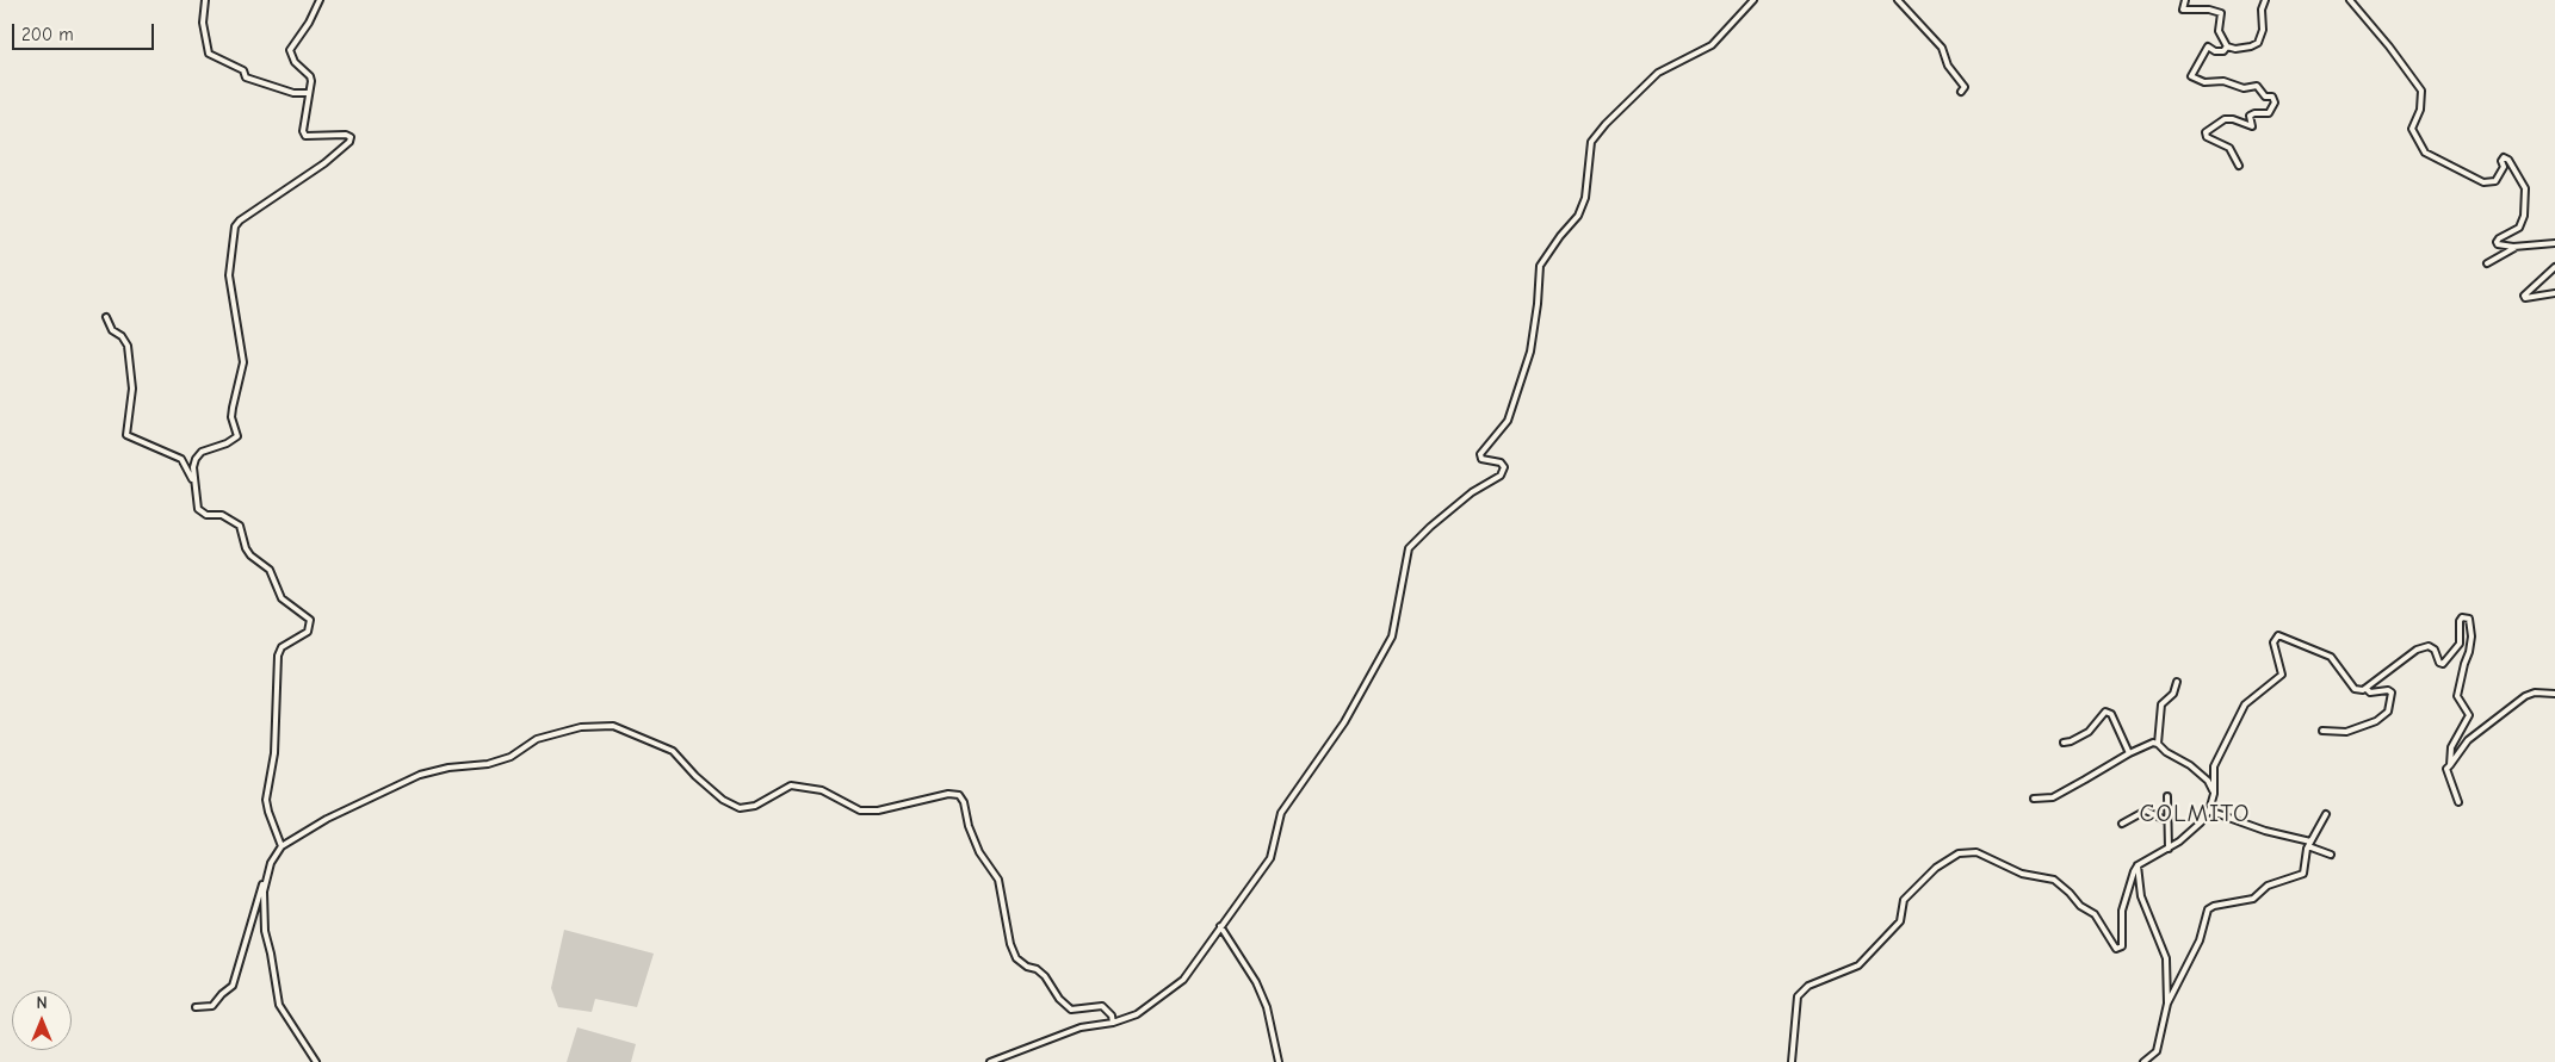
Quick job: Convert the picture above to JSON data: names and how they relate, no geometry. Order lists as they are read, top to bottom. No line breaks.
{"districts":["COLMITO"],"scale_bar":"200 m","north":"top"}
